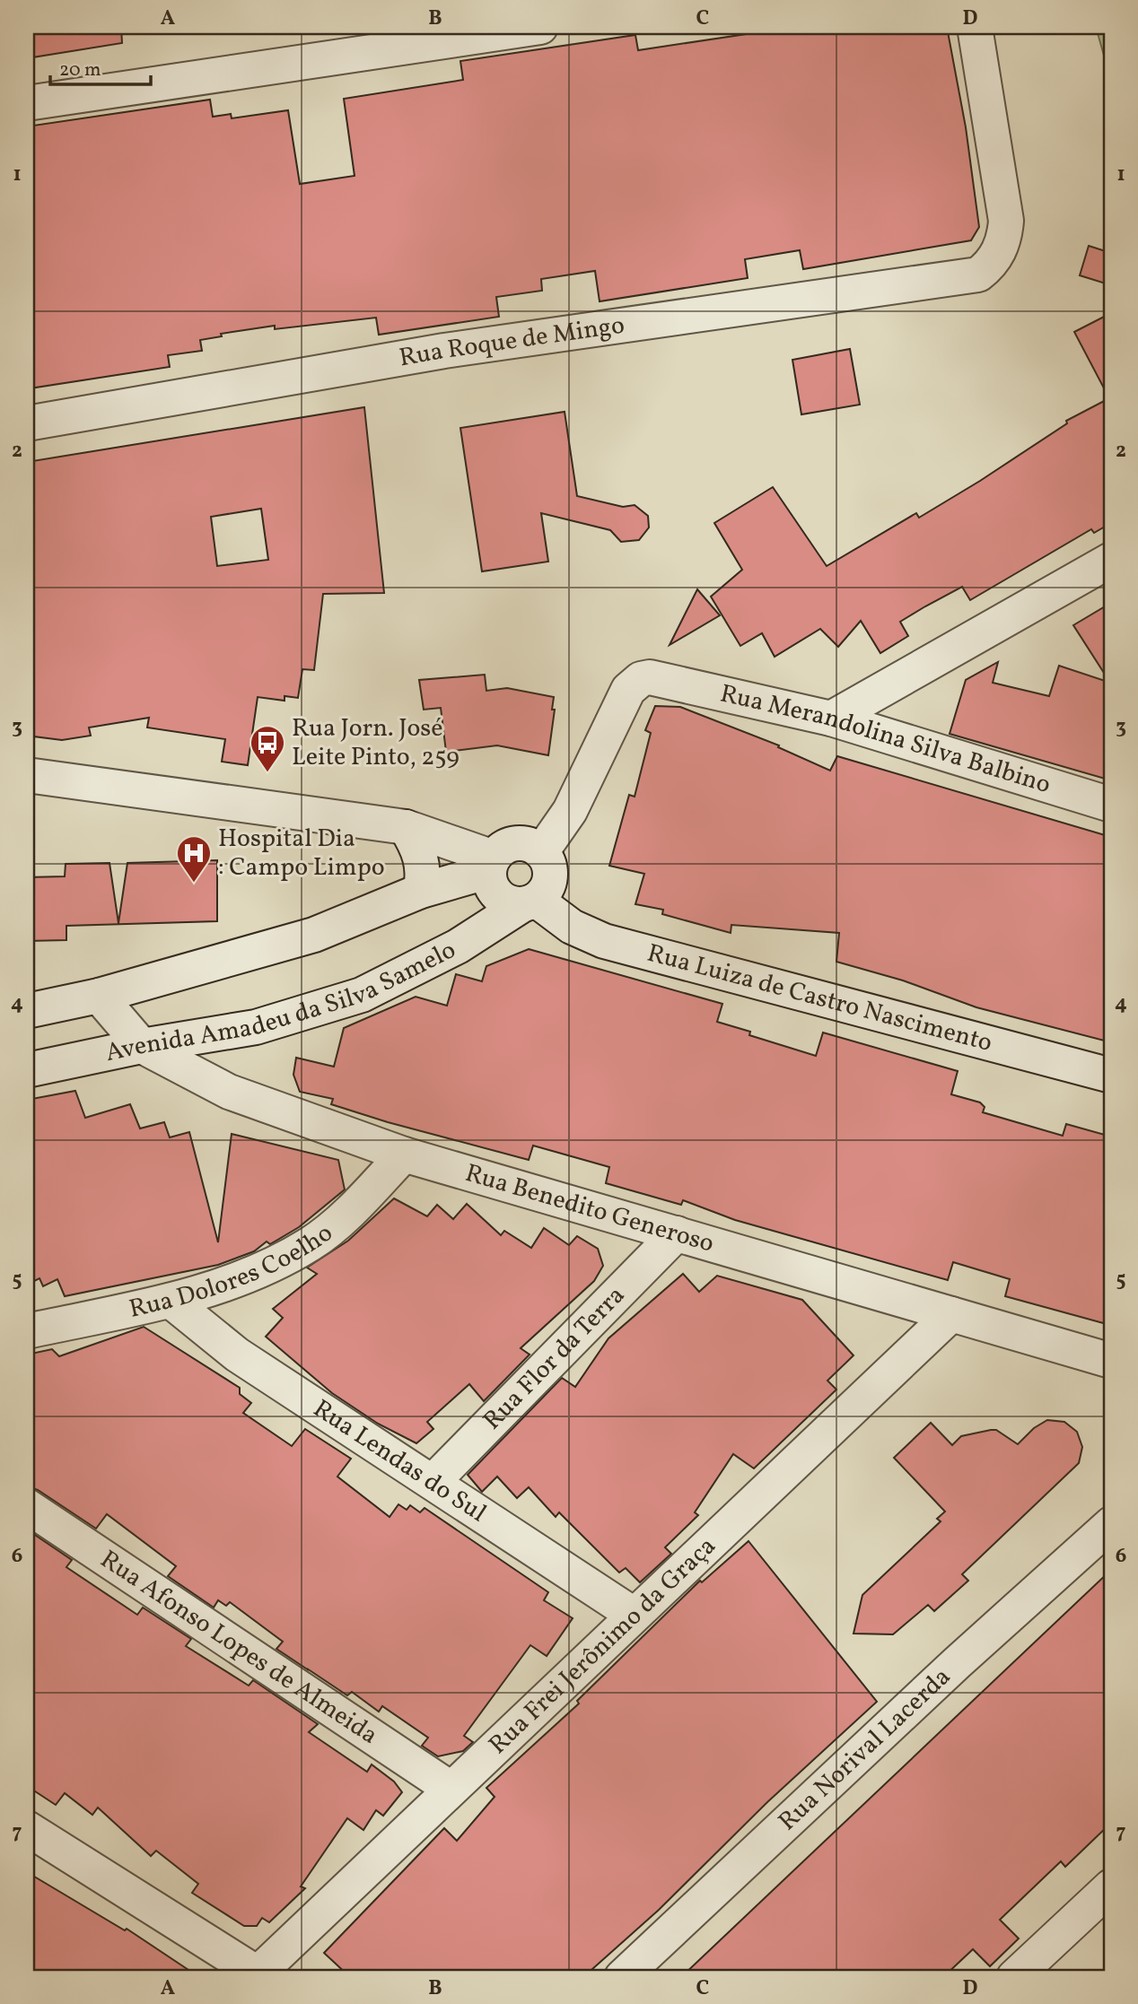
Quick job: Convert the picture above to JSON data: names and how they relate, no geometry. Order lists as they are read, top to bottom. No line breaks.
{"streets":{"street":["Rua Roque de Mingo","Rua Merandolina Silva Balbino","Avenida Amadeu da Silva Samelo","Rua Luiza de Castro Nascimento","Rua Benedito Generoso","Rua Dolores Coelho","Rua Flor da Terra","Rua Lendas do Sul","Rua Frei Jerônimo da Graça","Rua Afonso Lopes de Almeida","Rua Norival Lacerda"]},"crossings":[["Rua Merandolina Silva Balbino","Avenida Amadeu da Silva Samelo"],["Rua Merandolina Silva Balbino","Rua Luiza de Castro Nascimento"],["Avenida Amadeu da Silva Samelo","Rua Luiza de Castro Nascimento"],["Avenida Amadeu da Silva Samelo","Rua Benedito Generoso"],["Rua Benedito Generoso","Rua Dolores Coelho"],["Rua Benedito Generoso","Rua Flor da Terra"],["Rua Benedito Generoso","Rua Frei Jerônimo da Graça"],["Rua Dolores Coelho","Rua Lendas do Sul"],["Rua Flor da Terra","Rua Lendas do Sul"],["Rua Lendas do Sul","Rua Frei Jerônimo da Graça"],["Rua Frei Jerônimo da Graça","Rua Afonso Lopes de Almeida"]],"places":{"bus stop":["Rua Jorn. José Leite Pinto, 259"],"hospital":["Hospital Dia : Campo Limpo"]},"scale_bar":"20 m","grid":{"columns":["A","B","C","D"],"rows":["1","2","3","4","5","6","7"]}}
